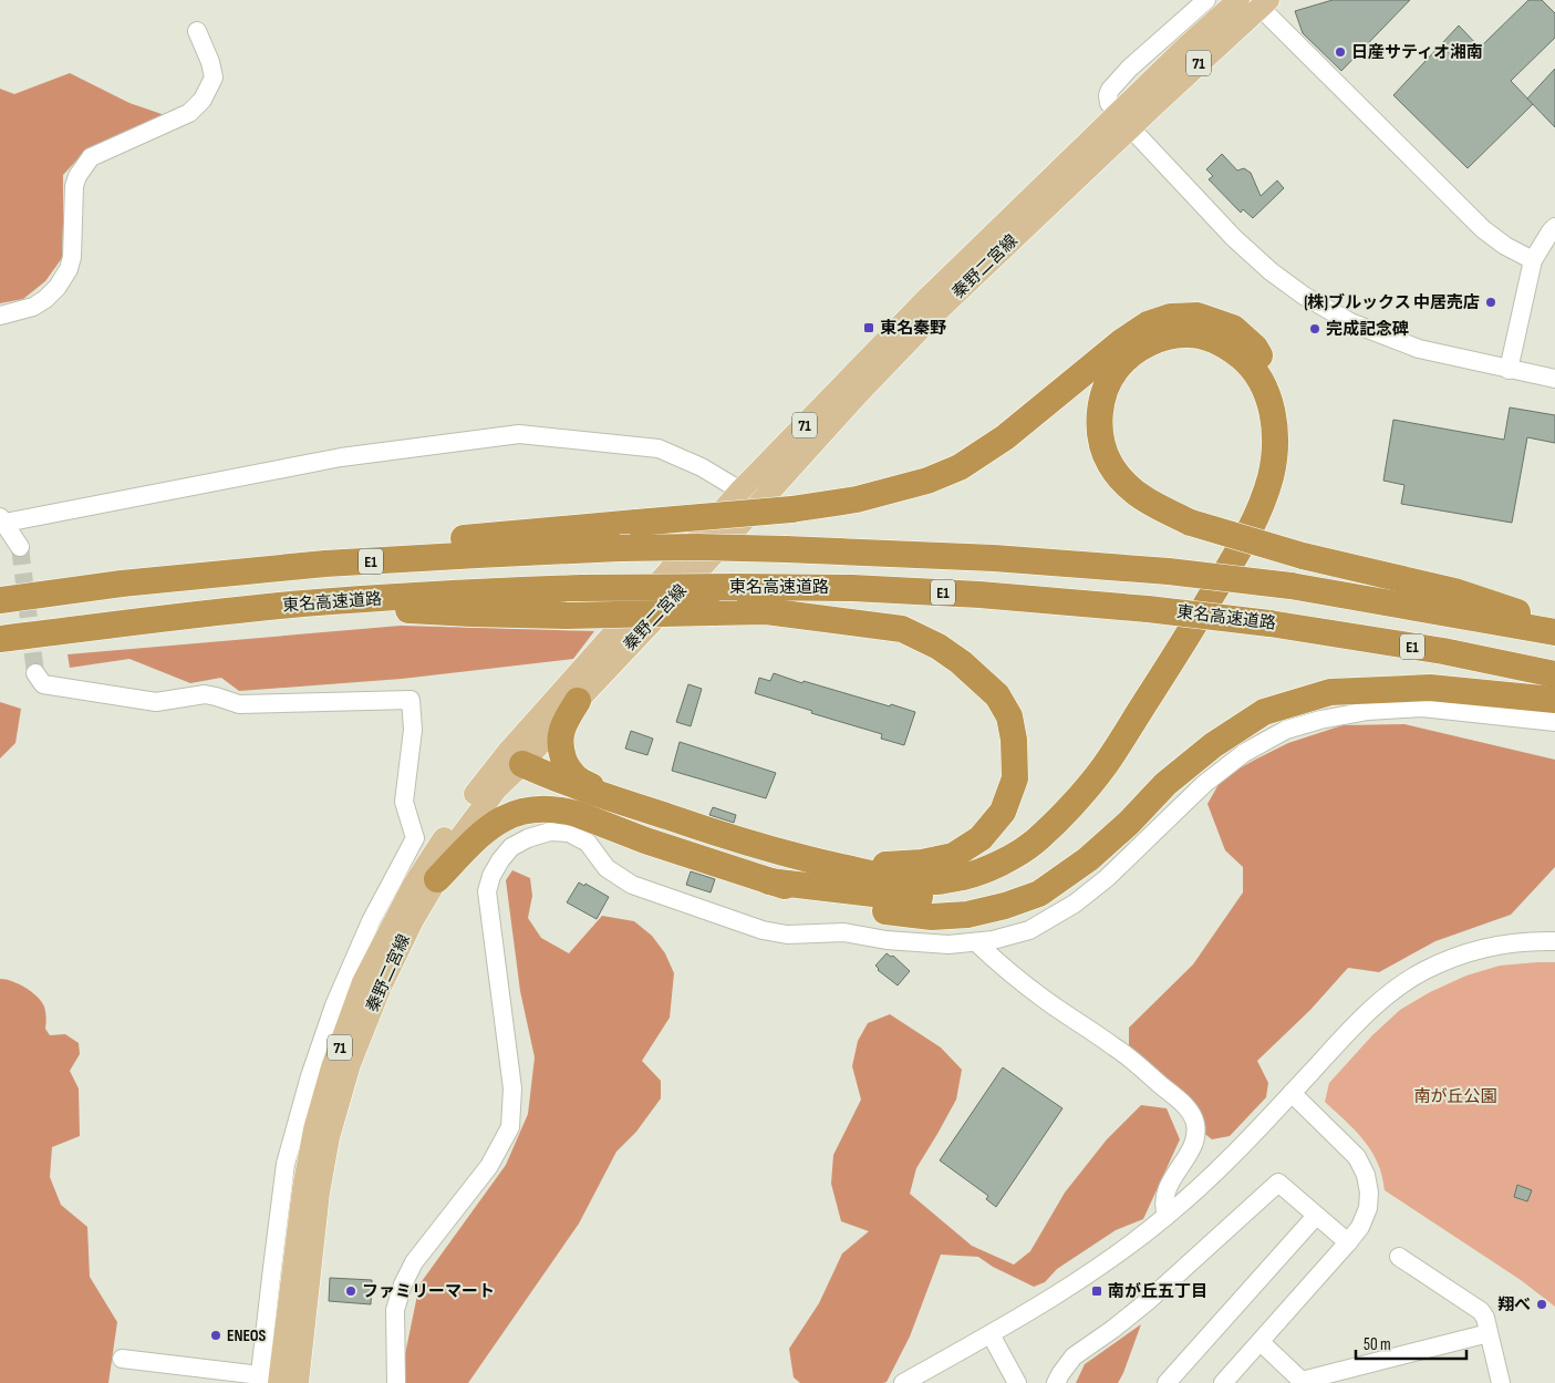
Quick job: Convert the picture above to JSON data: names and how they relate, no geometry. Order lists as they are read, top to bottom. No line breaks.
{"streets":{"highway":["E1","東名高速道路"],"main road":["71","秦野二宮線"]},"parks":["南が丘公園"],"places":{"other":["日産サティオ湘南","(株)ブルックス 中居売店","完成記念碑","ファミリーマート","翔べ","ENEOS"],"transit":["東名秦野","南が丘五丁目"]},"scale_bar":"50 m"}
